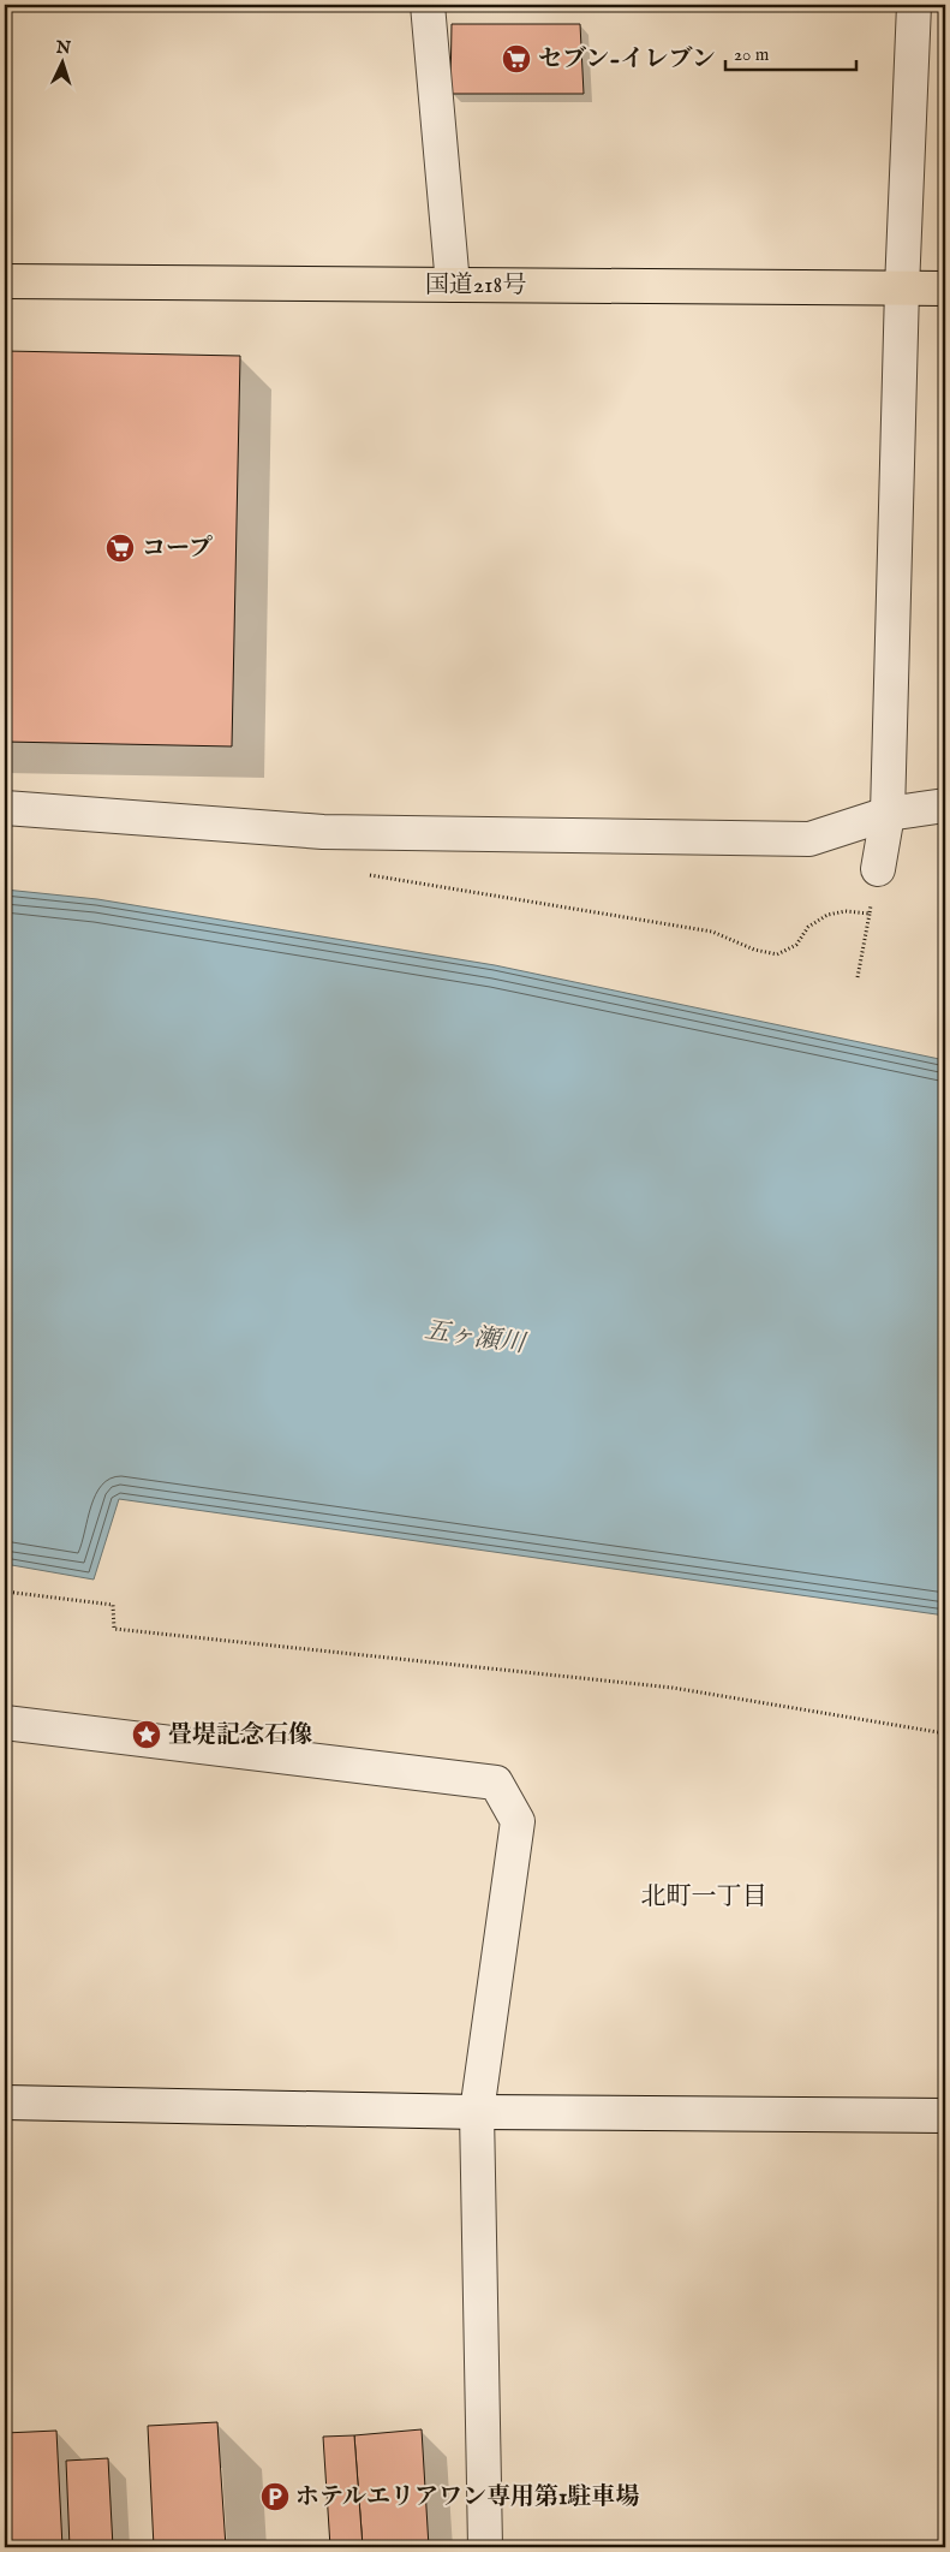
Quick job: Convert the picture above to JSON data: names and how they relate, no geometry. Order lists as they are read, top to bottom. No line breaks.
{"streets":{"highway":["国道218号"]},"districts":["北町一丁目"],"water":["五ヶ瀬川"],"places":{"supermarket":["セブン-イレブン","コープ"],"place":["畳堤記念石像"],"parking":["ホテルエリアワン専用第1駐車場"]},"scale_bar":"20 m","north":"top"}
